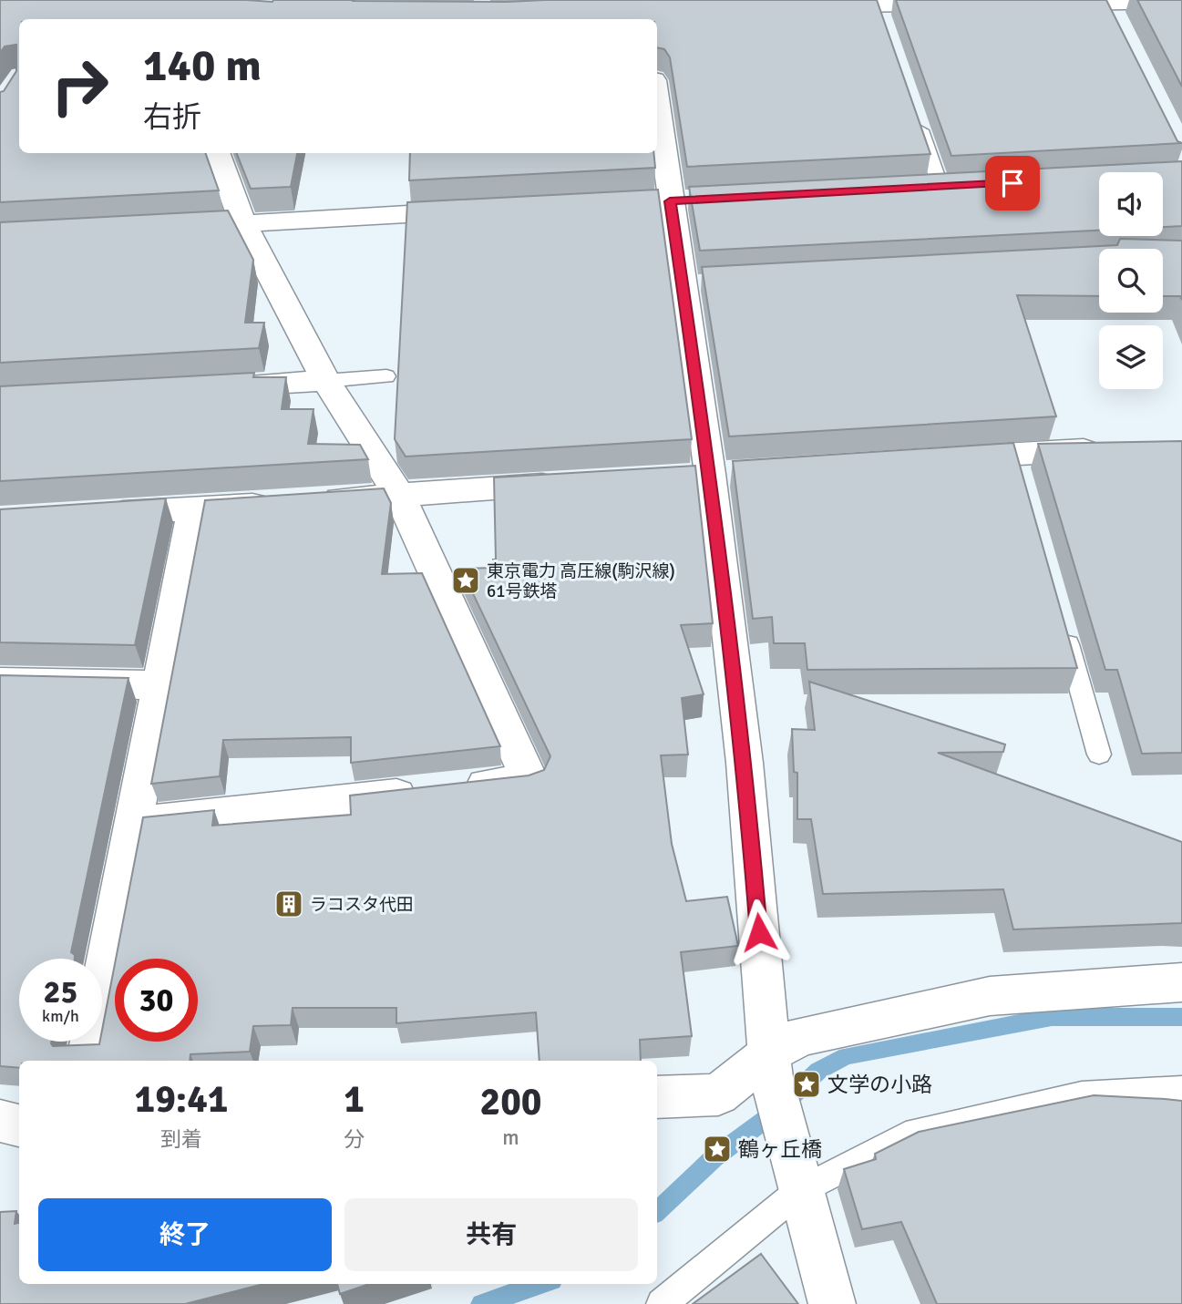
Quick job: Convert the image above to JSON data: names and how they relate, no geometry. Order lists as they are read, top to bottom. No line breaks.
{"places":{"place":["東京電力 高圧線(駒沢線) 61号鉄塔","文学の小路","鶴ヶ丘橋"],"building":["ラコスタ代田"]},"page":{"turn":["140 m","右折"],"speed":"25 km/h","limit":"30","eta":["19:41","到着","1","分","200","m"],"buttons":["終了","共有"]}}
